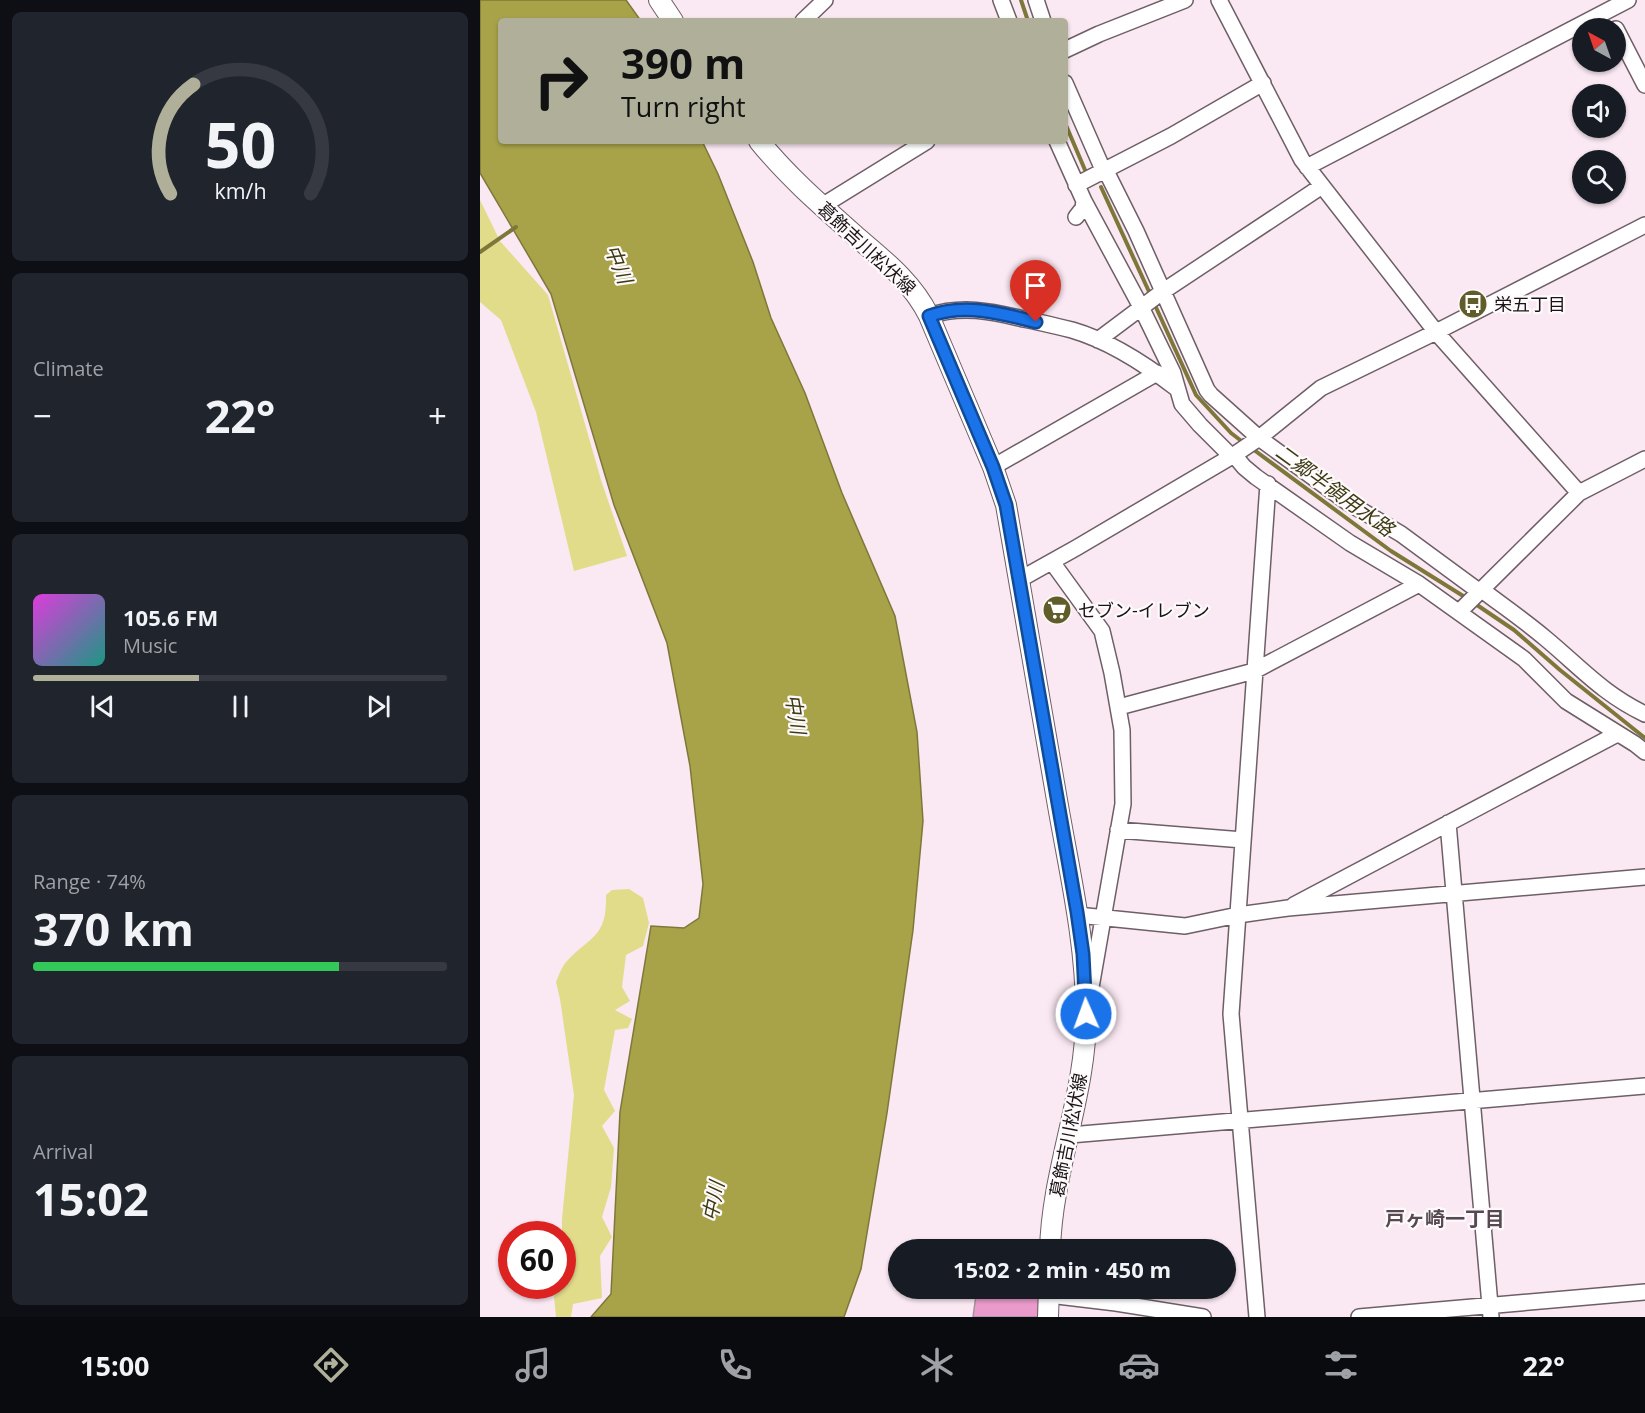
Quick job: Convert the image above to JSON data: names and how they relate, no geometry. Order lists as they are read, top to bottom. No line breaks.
{"streets":{"main road":["葛飾吉川松伏線"]},"districts":["戸ヶ崎一丁目"],"water":["中川","二郷半領用水路"],"places":{"bus stop":["栄五丁目"],"supermarket":["セブン-イレブン"]},"north":"top left","page":{"turn":["390 m","Turn right"],"tile":["Climate",["Range · 74%","370 km"],["Arrival","15:02"]],"heat":["−","22°","+"],"song":["105.6 FM","Music"],"limit":"60","trip":"15:02 · 2 min · 450 m","tabs":["15:00","22°"],"gauge":["50","km/h"]}}
